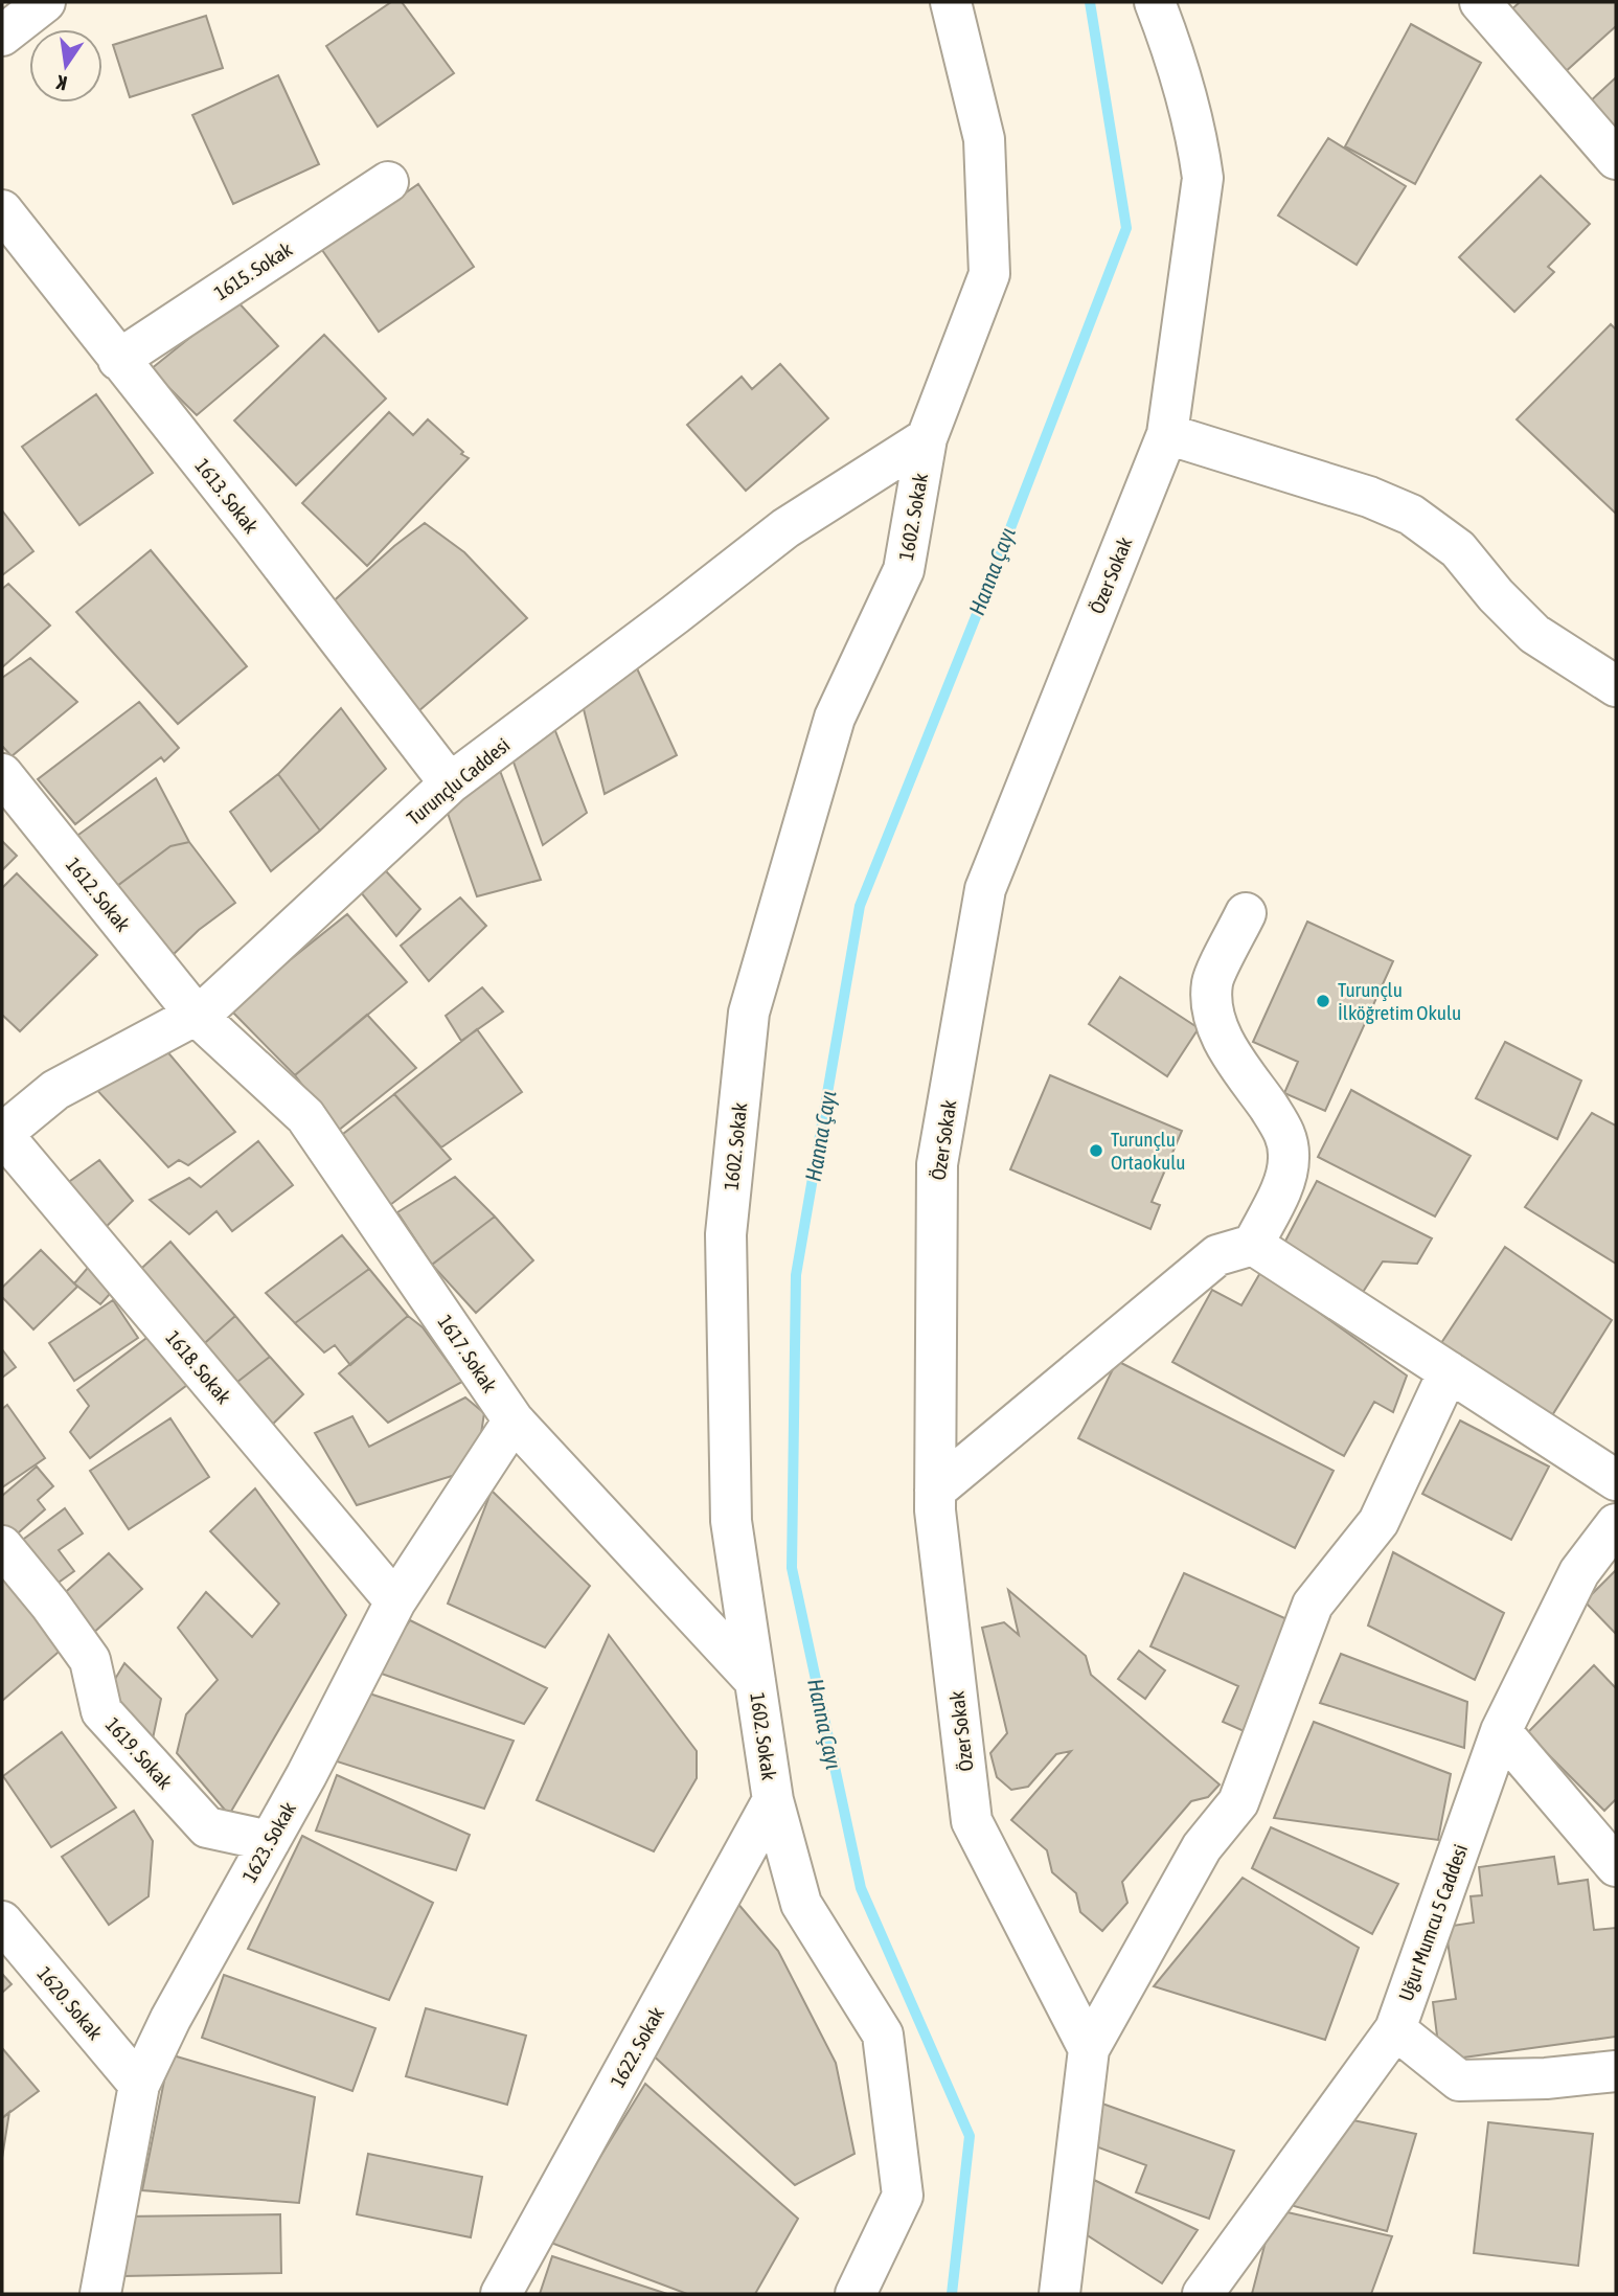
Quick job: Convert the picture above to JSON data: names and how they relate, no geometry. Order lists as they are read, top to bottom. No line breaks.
{"streets":{"street":["1615. Sokak","1613. Sokak","1602. Sokak","Özer Sokak","Turunçlu Caddesi","1612. Sokak","1617. Sokak","1618. Sokak","1619. Sokak","1623. Sokak","Uğur Mumcu 5 Caddesi","1620. Sokak","1622. Sokak"]},"crossings":[["1615. Sokak","1613. Sokak"],["1613. Sokak","Turunçlu Caddesi"],["1602. Sokak","Turunçlu Caddesi"],["1602. Sokak","1617. Sokak"],["1602. Sokak","1622. Sokak"],["Turunçlu Caddesi","1612. Sokak"],["Turunçlu Caddesi","1617. Sokak"],["Turunçlu Caddesi","1618. Sokak"],["1612. Sokak","1617. Sokak"],["1617. Sokak","1623. Sokak"],["1618. Sokak","1623. Sokak"],["1619. Sokak","1623. Sokak"],["1623. Sokak","1620. Sokak"]],"water":["Hanna Çayı"],"places":["Turunçlu İlköğretim Okulu","Turunçlu Ortaokulu"],"north":"bottom"}
